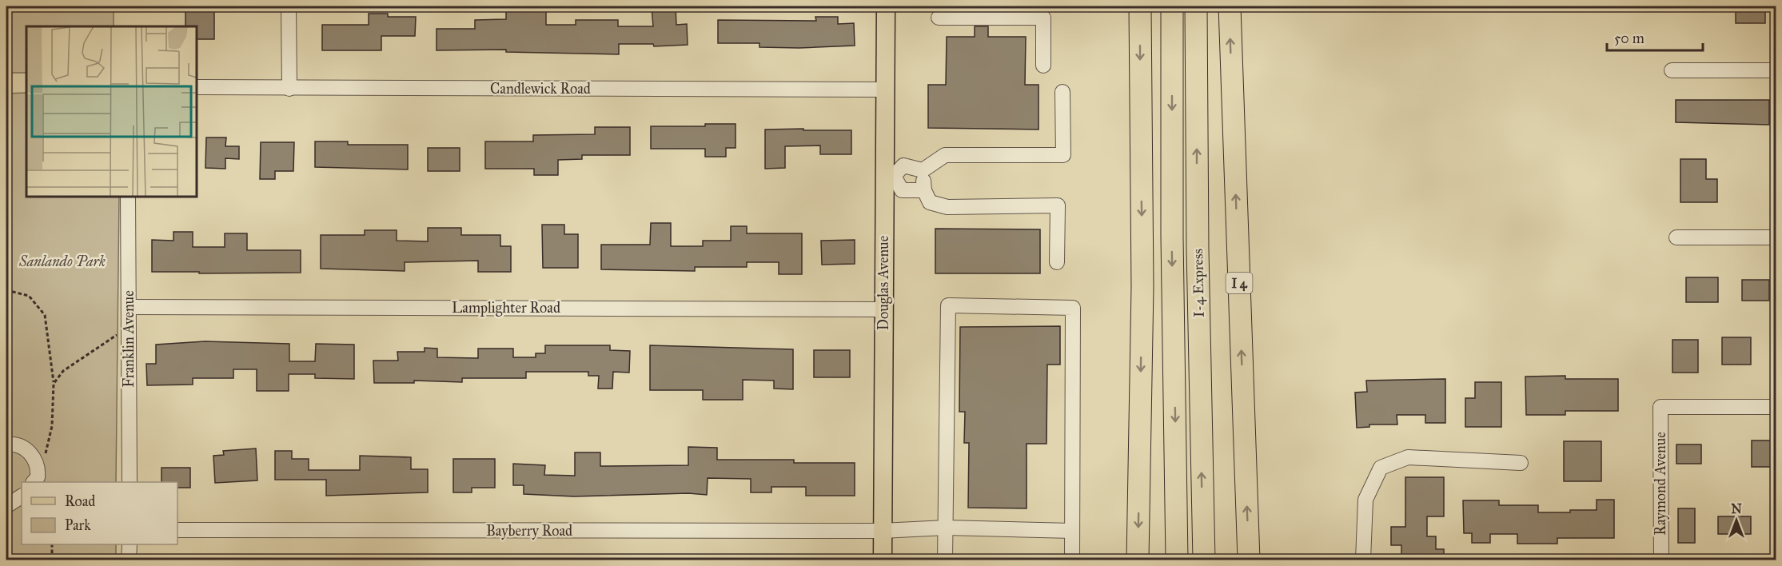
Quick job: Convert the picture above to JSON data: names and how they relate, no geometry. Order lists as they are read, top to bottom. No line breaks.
{"streets":{"highway":["I-4 Express","I 4"],"main road":["Douglas Avenue"],"street":["Candlewick Road","Lamplighter Road","Franklin Avenue","Raymond Avenue","Bayberry Road"]},"crossings":[["Candlewick Road","Douglas Avenue"],["Douglas Avenue","Lamplighter Road"],["Douglas Avenue","Bayberry Road"],["Lamplighter Road","Franklin Avenue"]],"parks":["Sanlando Park"],"legend":["Road","Park"],"scale_bar":"50 m","north":"top"}
